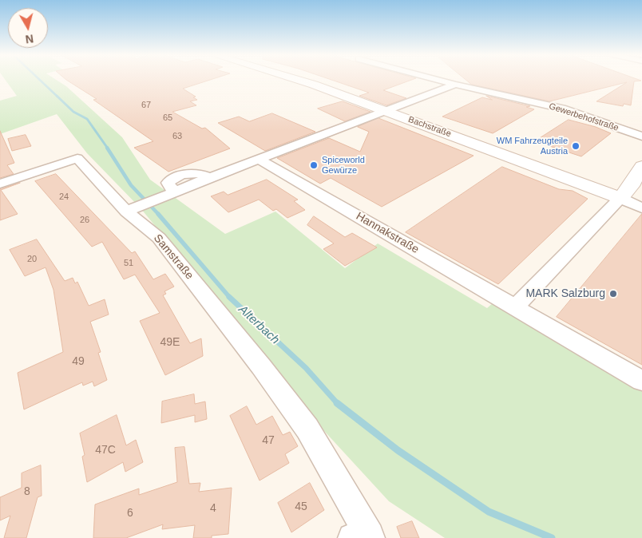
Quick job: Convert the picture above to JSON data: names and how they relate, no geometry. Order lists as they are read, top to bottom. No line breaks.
{"streets":{"street":["Gewerbehofstraße","Bachstraße","Hannakstraße","Samstraße"]},"water":["Alterbach"],"places":["WM Fahrzeugteile Austria","Spiceworld Gewürze","MARK Salzburg"],"house_numbers":["67","65","63","24","26","20","51","49E","49","47","47C","8","45","4","6"],"north":"bottom"}
